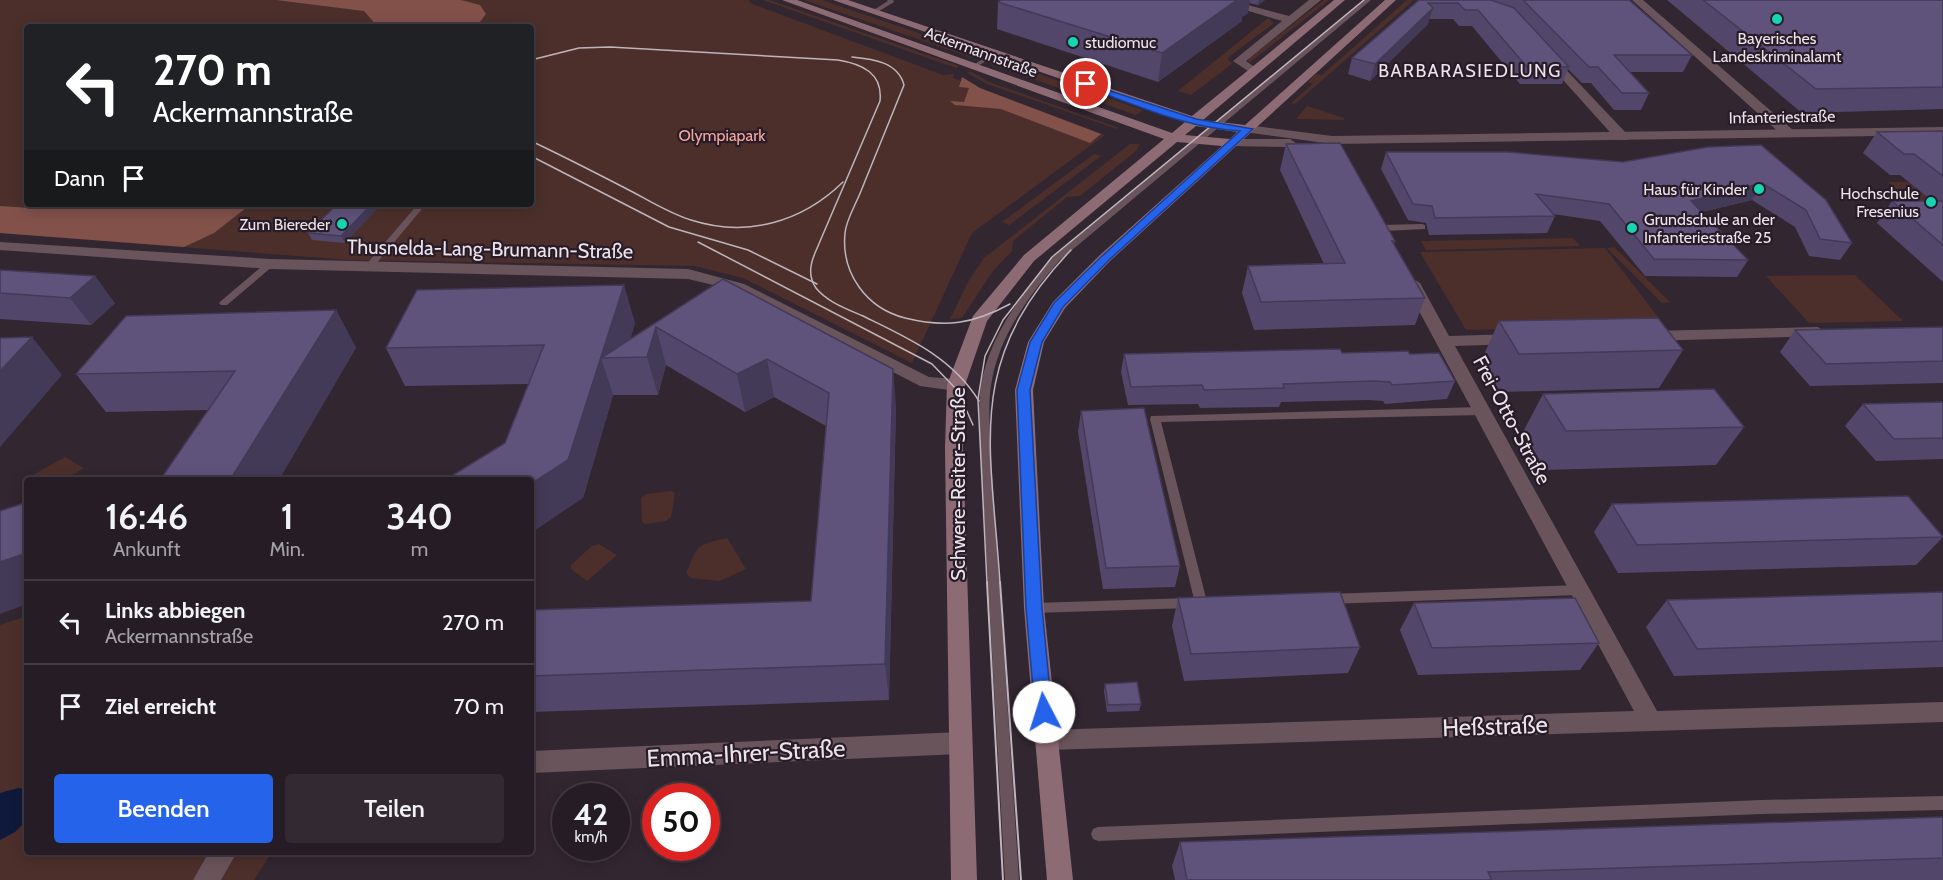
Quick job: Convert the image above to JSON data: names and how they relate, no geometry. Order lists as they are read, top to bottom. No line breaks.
{"streets":{"main road":["Ackermannstraße","Schwere-Reiter-Straße"],"street":["Infanteriestraße","Thusnelda-Lang-Brumann-Straße","Frei-Otto-Straße","Heßstraße","Emma-Ihrer-Straße"]},"crossings":[["Ackermannstraße","Infanteriestraße"],["Ackermannstraße","Schwere-Reiter-Straße"],["Thusnelda-Lang-Brumann-Straße","Schwere-Reiter-Straße"],["Frei-Otto-Straße","Heßstraße"],["Schwere-Reiter-Straße","Emma-Ihrer-Straße"]],"districts":["BARBARASIEDLUNG"],"parks":["Olympiapark"],"places":["Bayerisches Landeskriminalamt","studiomuc","Haus für Kinder","Hochschule Fresenius","Zum Biereder","Grundschule an der Infanteriestraße 25"],"page":{"turn":["270 m","Ackermannstraße"],"then":"Dann","eta":["16:46","Ankunft","1","Min.","340","m"],"list":[{"name":"Links abbiegen","note":"Ackermannstraße","value":"270 m"},{"name":"Ziel erreicht","value":"70 m"}],"buttons":["Beenden","Teilen"],"speed":"42 km/h","limit":"50"}}
